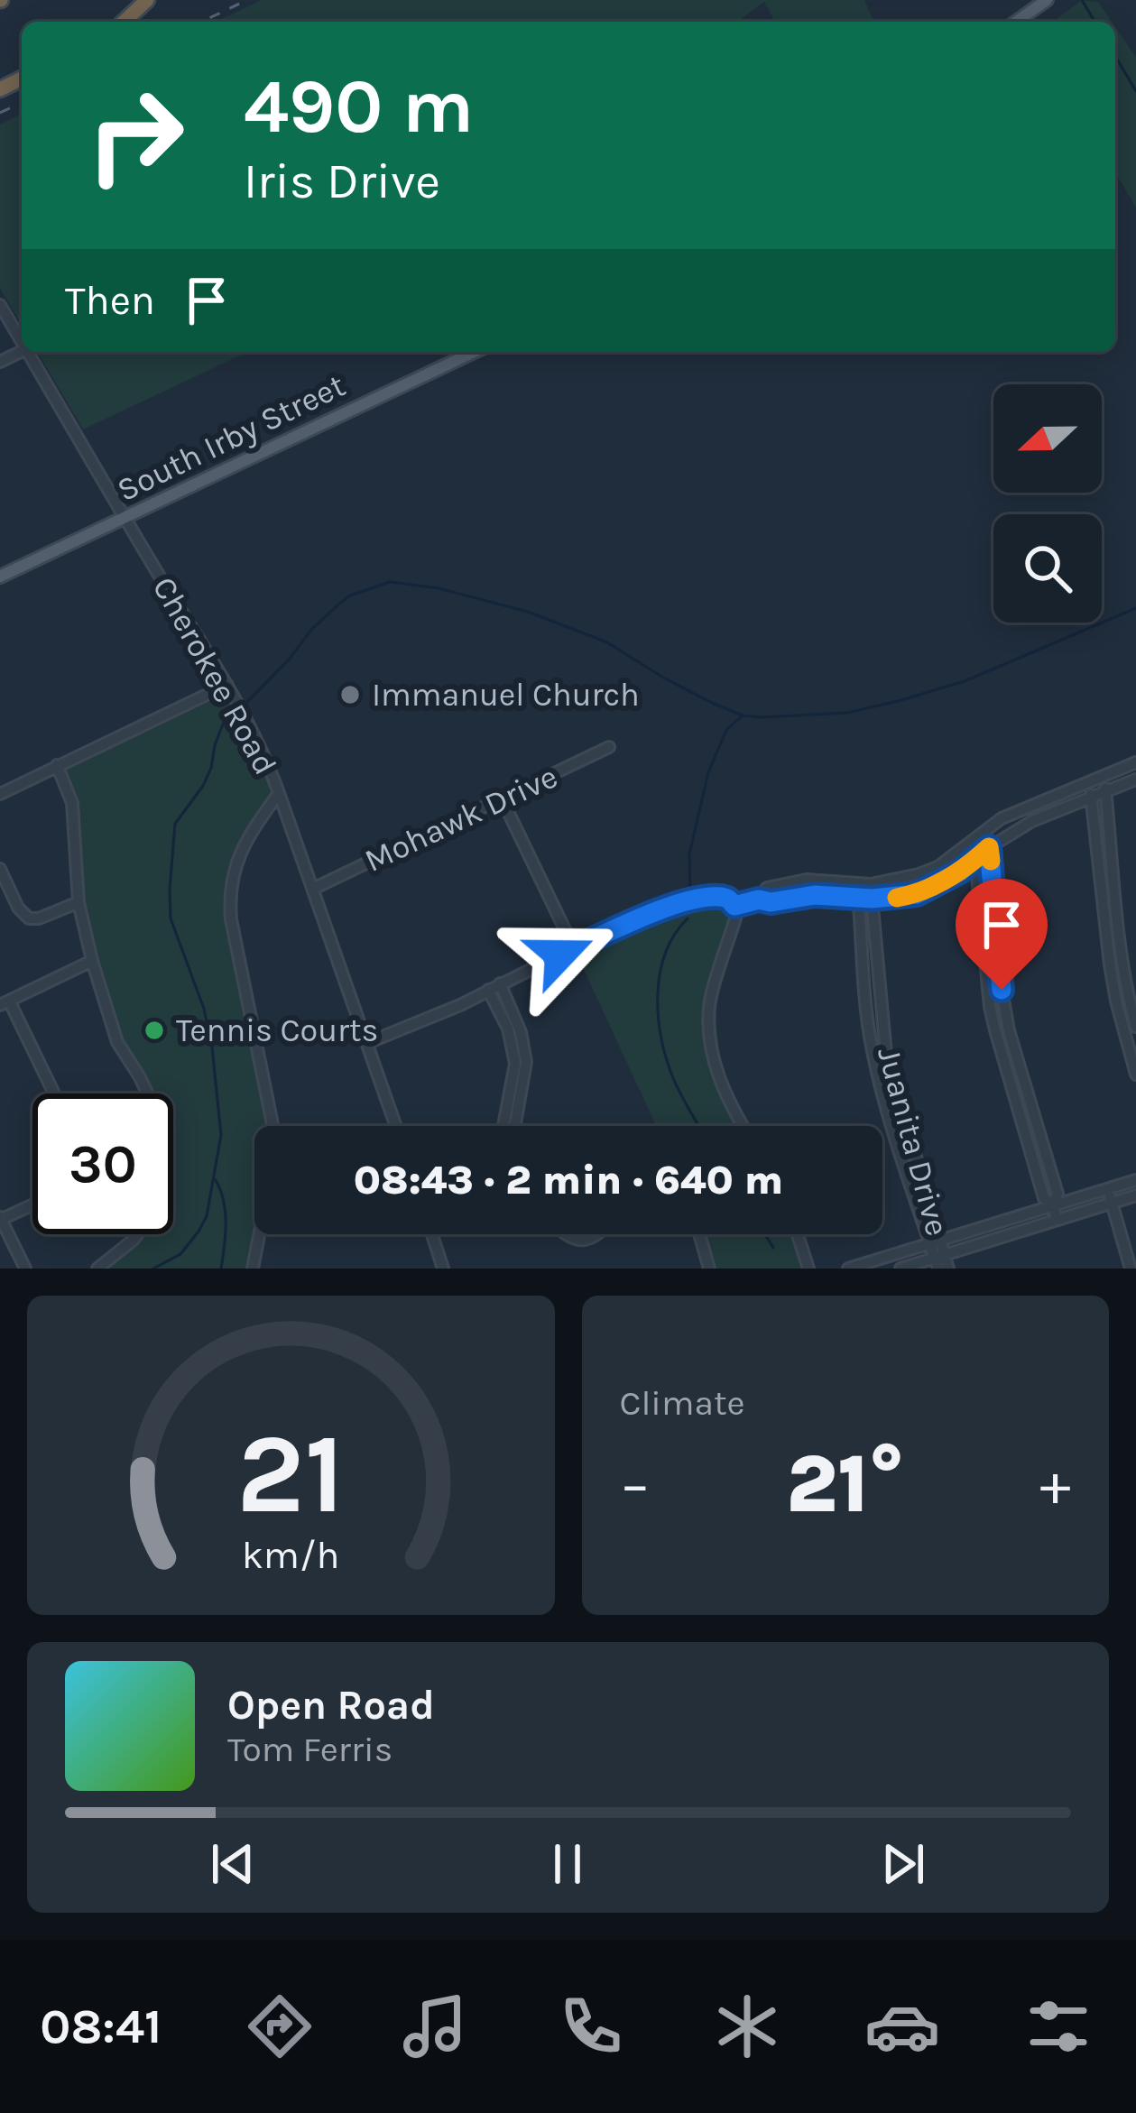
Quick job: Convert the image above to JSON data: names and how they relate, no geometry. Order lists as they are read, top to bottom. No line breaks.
{"streets":{"main road":["South Irby Street"],"street":["Cherokee Road","Mohawk Drive","Juanita Drive"]},"crossings":[["South Irby Street","Cherokee Road"],["Cherokee Road","Mohawk Drive"]],"places":["Immanuel Church","Tennis Courts"],"north":"left","page":{"turn":["490 m","Iris Drive"],"then":"Then","limit":"30","trip":"08:43 · 2 min · 640 m","tile":"Climate","heat":["−","21°","+"],"song":["Open Road","Tom Ferris"],"tabs":"08:41","gauge":["21","km/h"]}}
